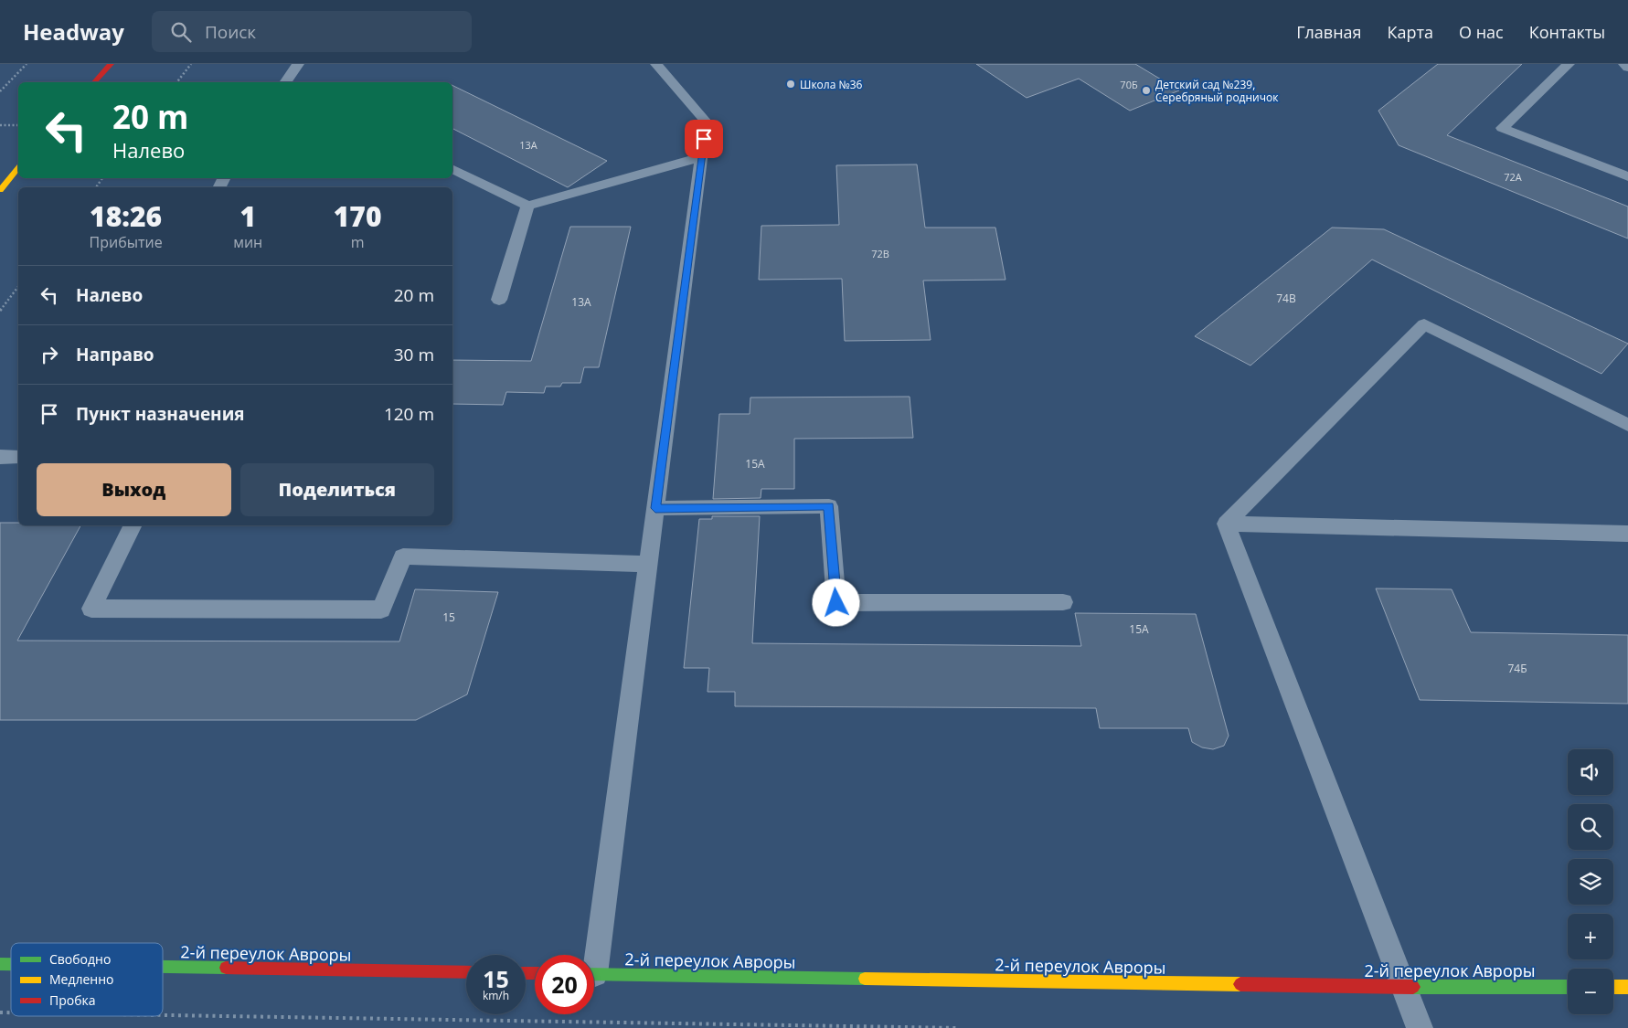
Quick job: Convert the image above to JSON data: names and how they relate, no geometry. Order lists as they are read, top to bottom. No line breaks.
{"streets":{"street":["2-й переулок Авроры"]},"places":["Школа №36","Детский сад №239, Серебряный родничок"],"house_numbers":["70Б","13А","72А","72В","74В","13А","15А","15","15А","74Б"],"legend":["Свободно","Медленно","Пробка"],"page":{"header":"Headway","search":"Поиск","nav":["Главная","Карта","О нас","Контакты"],"turn":["20 m","Налево"],"eta":["18:26","Прибытие","1","мин","170","m"],"list":[{"name":"Налево","value":"20 m"},{"name":"Направо","value":"30 m"},{"name":"Пункт назначения","value":"120 m"}],"buttons":["Выход","Поделиться"],"map_buttons":["+","−"],"speed":"15 km/h","limit":"20"}}
